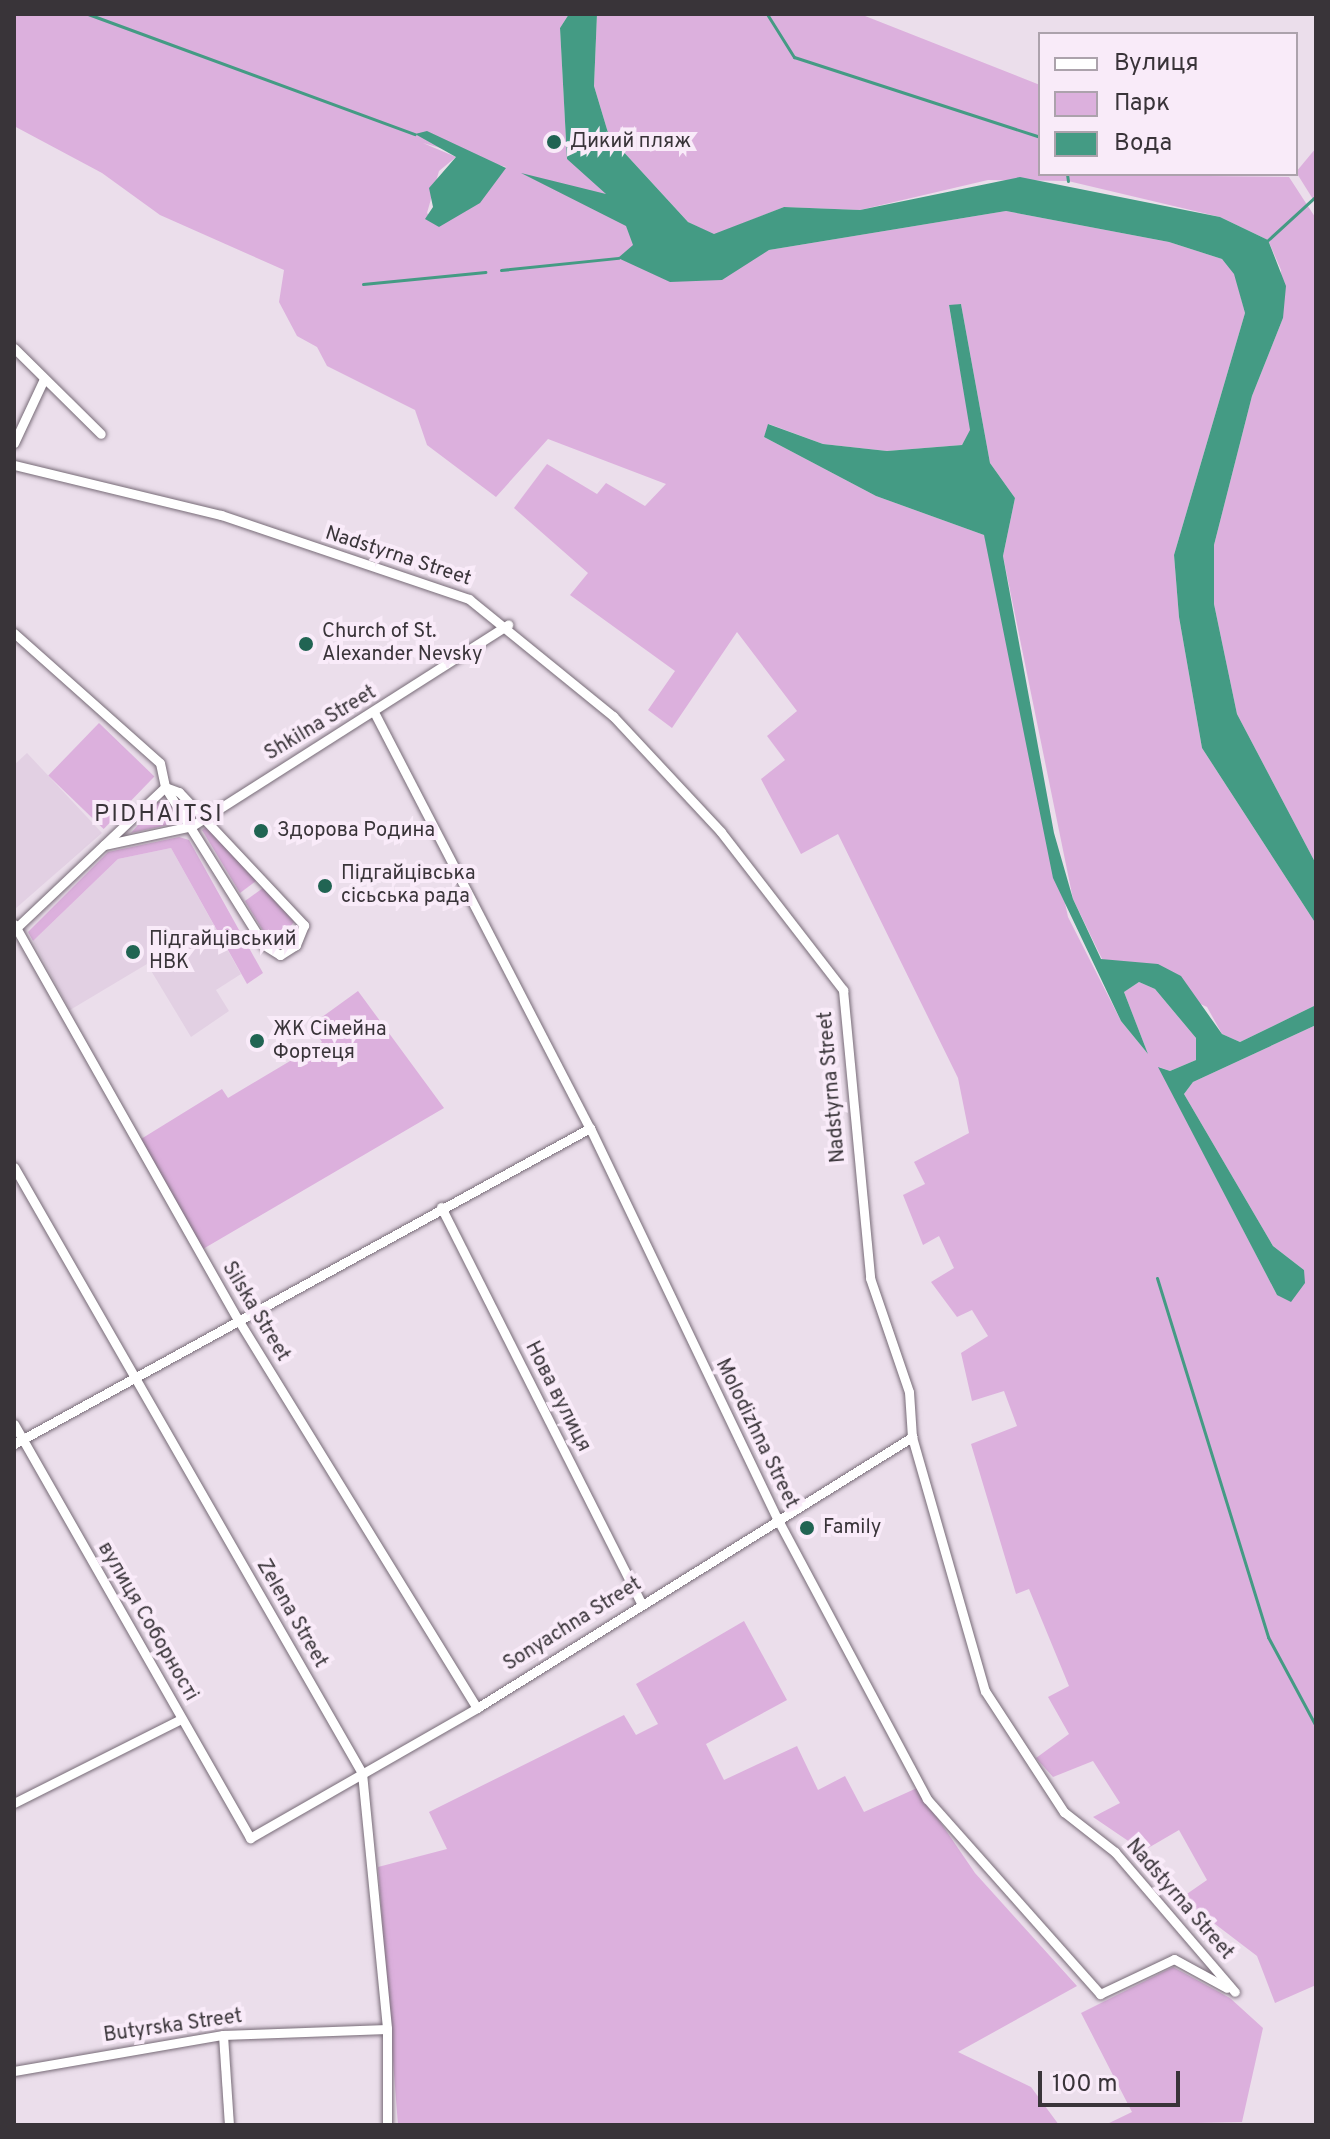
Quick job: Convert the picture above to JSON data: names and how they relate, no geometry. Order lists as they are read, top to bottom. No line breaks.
{"streets":{"street":["Nadstyrna Street","Shkilna Street","Silska Street","Нова вулиця","Molodizhna Street","Zelena Street","вулиця Соборності","Sonyachna Street","Butyrska Street"]},"crossings":[["Nadstyrna Street","Shkilna Street"],["Nadstyrna Street","Molodizhna Street"],["Nadstyrna Street","Sonyachna Street"],["Shkilna Street","Molodizhna Street"],["Silska Street","Sonyachna Street"],["Нова вулиця","Sonyachna Street"],["Molodizhna Street","Sonyachna Street"],["Zelena Street","Sonyachna Street"],["Zelena Street","Butyrska Street"],["вулиця Соборності","Sonyachna Street"]],"districts":["PIDHAITSI"],"places":["Дикий пляж","Church of St. Alexander Nevsky","Здорова Родина","Підгайцівська сісьська рада","Підгайцівський НВК","ЖК Сімейна Фортеця","Family"],"legend":["Вулиця","Парк","Вода"],"scale_bar":"100 m"}
